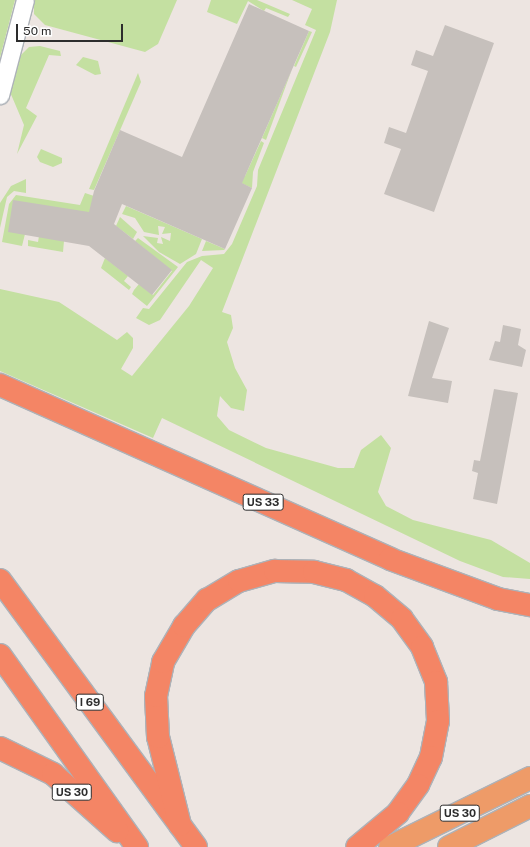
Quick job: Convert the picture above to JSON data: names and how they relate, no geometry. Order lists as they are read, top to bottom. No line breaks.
{"streets":{"highway":["US 33","I 69","US 30"]},"scale_bar":"50 m"}
